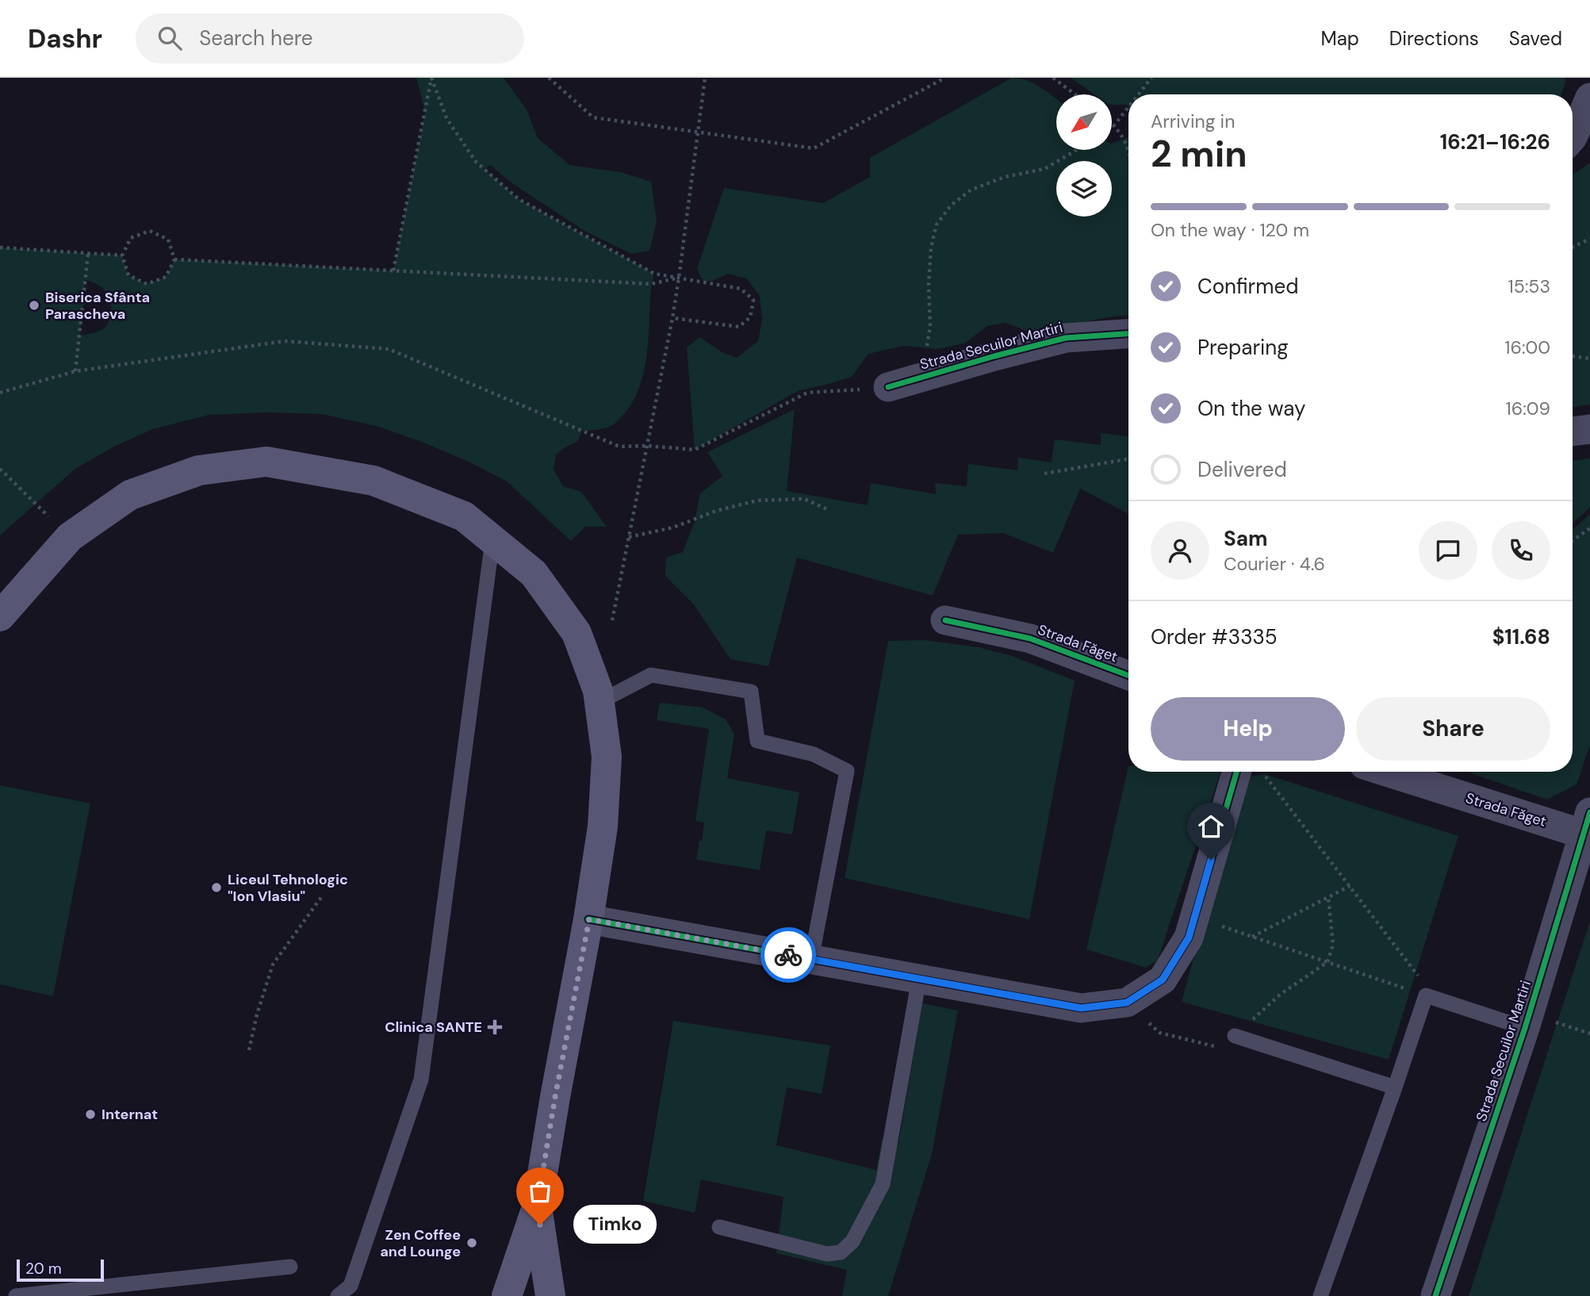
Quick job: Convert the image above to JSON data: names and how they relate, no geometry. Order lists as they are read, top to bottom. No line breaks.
{"streets":{"street":["Strada Secuilor Martiri","Strada Făget"]},"crossings":[["Strada Secuilor Martiri","Strada Făget"]],"places":{"other":["Biserica Sfânta Parascheva","Liceul Tehnologic \"Ion Vlasiu\"","Internat","Timko","Zen Coffee and Lounge"],"health":["Clinica SANTE"]},"scale_bar":"20 m","north":"bottom left","page":{"header":"Dashr","search":"Search here","nav":["Map","Directions","Saved"],"heading":["2 min","Arriving in","16:21–16:26"],"panel":["Sam","Courier · 4.6","Order #3335","$11.68"],"bar":"On the way · 120 m","list":[["Confirmed","15:53"],["Preparing","16:00"],["On the way","16:09"],"Delivered"],"buttons":["Help","Share"],"bubble":"Timko","scale":"20 m"}}
